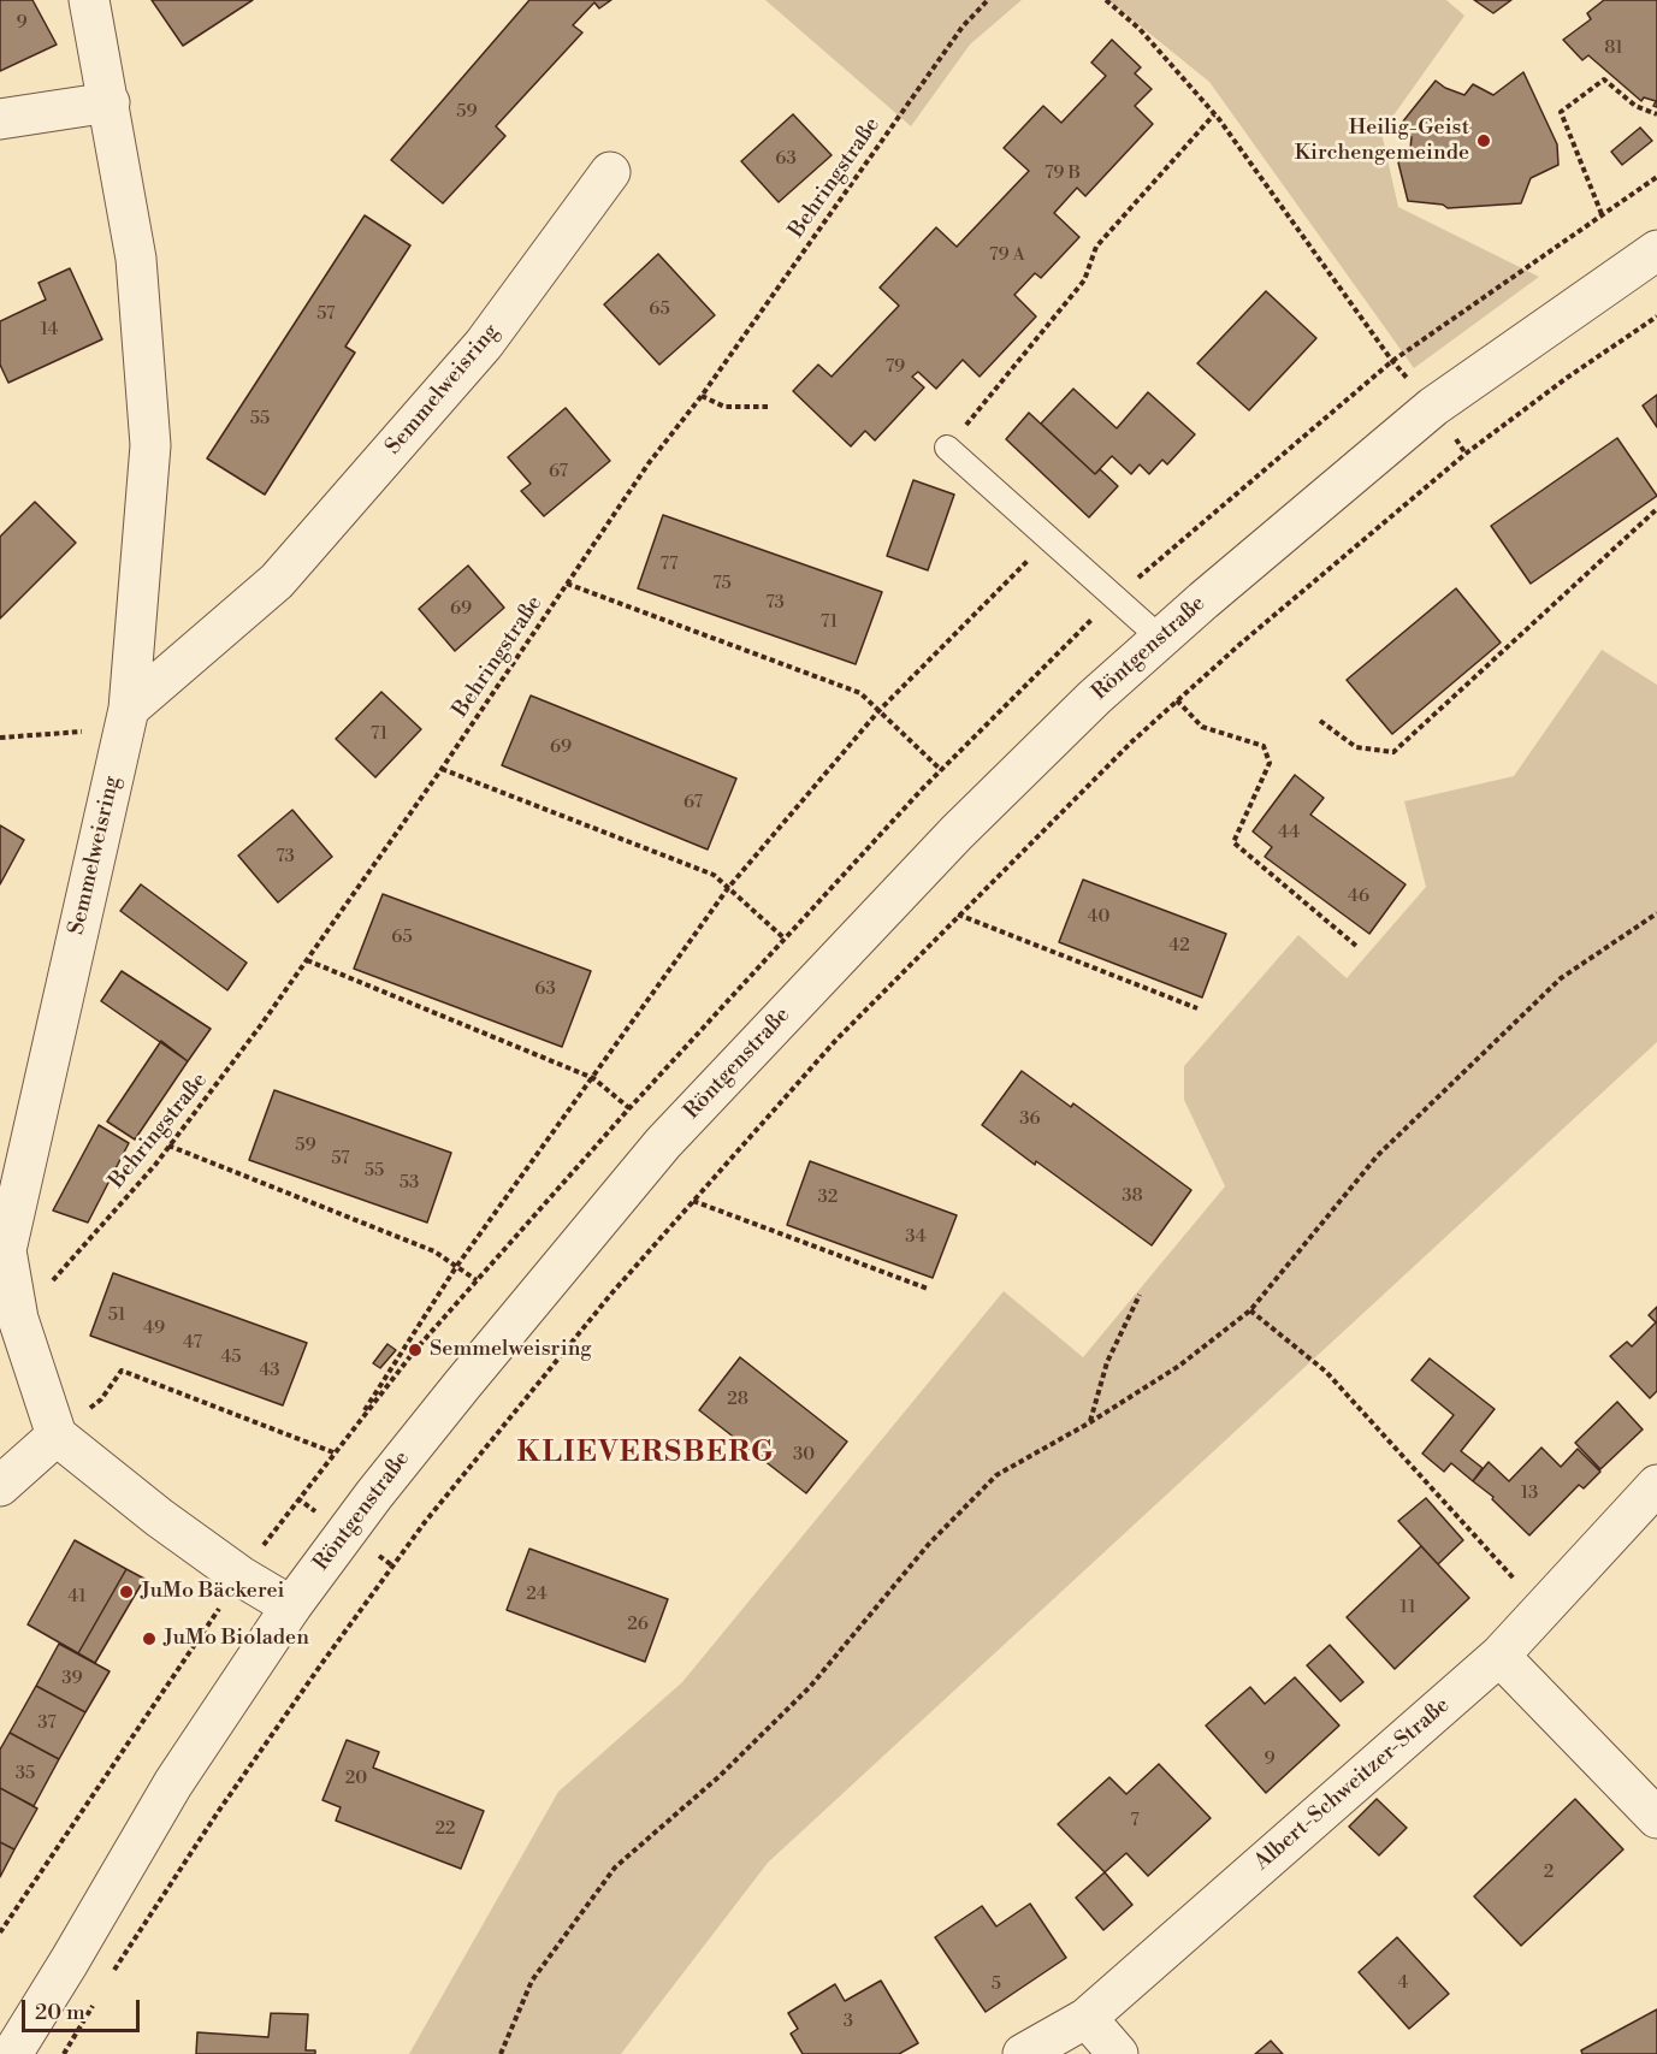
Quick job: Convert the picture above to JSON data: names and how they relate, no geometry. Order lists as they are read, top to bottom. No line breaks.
{"streets":{"street":["Semmelweisring","Röntgenstraße","Albert-Schweitzer-Straße"],"path":["Behringstraße"]},"crossings":[["Behringstraße","Semmelweisring"]],"districts":["KLIEVERSBERG"],"places":["Heilig-Geist Kirchengemeinde","Semmelweisring","JuMo Bäckerei","JuMo Bioladen"],"house_numbers":["9","81","59","63","79 B","79 A","65","57","14","79","55","67","77","75","73","69","71","71","69","67","44","73","46","40","65","42","63","36","59","57","55","53","38","32","34","51","49","47","45","43","28","30","13","24","41","11","26","39","37","9","35","20","7","22","2","4","5","3"],"scale_bar":"20 m"}
